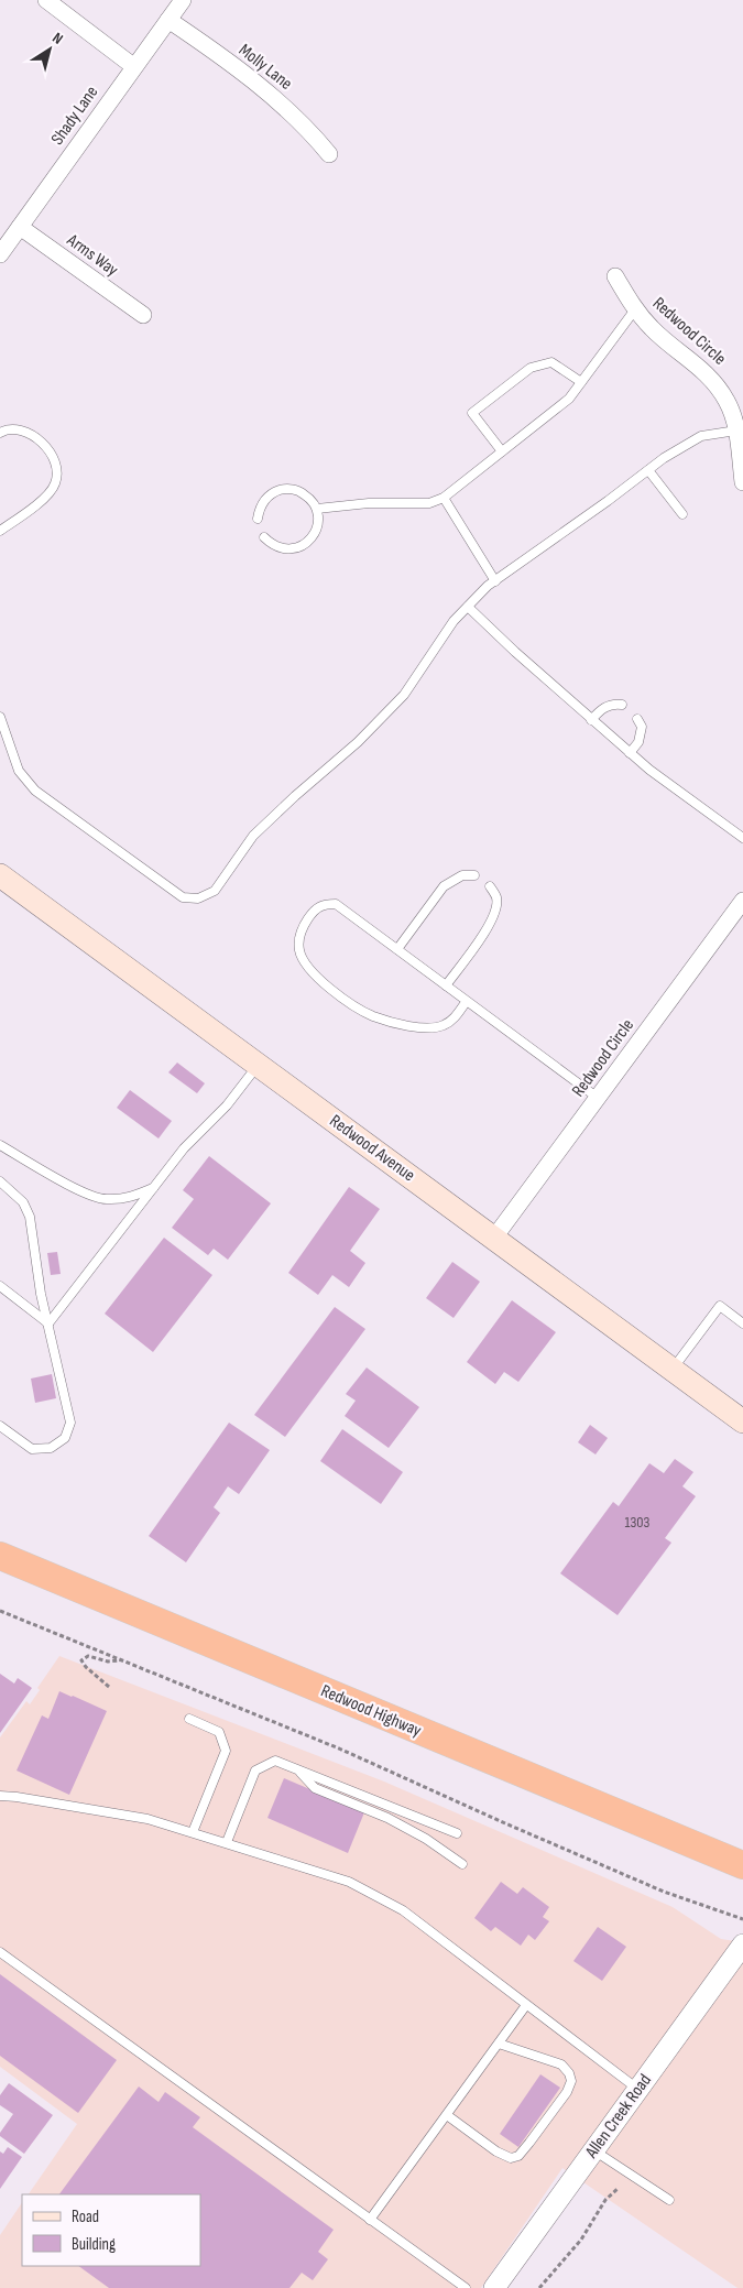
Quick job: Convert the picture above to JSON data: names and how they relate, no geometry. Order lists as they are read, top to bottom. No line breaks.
{"streets":{"highway":["Redwood Highway"],"main road":["Redwood Avenue"],"street":["Molly Lane","Shady Lane","Arms Way","Redwood Circle","Allen Creek Road"]},"crossings":[["Molly Lane","Shady Lane"],["Shady Lane","Arms Way"],["Redwood Circle","Redwood Avenue"]],"house_numbers":["1303"],"legend":["Road","Building"],"north":"top right"}
